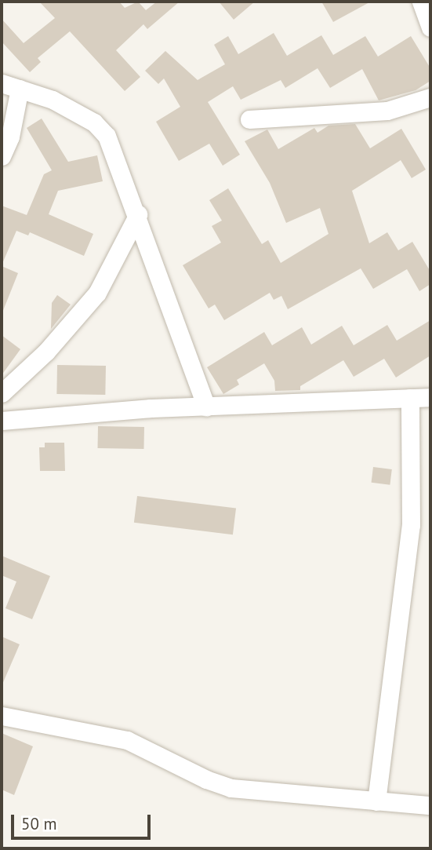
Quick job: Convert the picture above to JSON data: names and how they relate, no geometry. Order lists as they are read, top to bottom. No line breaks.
{"scale_bar":"50 m"}
